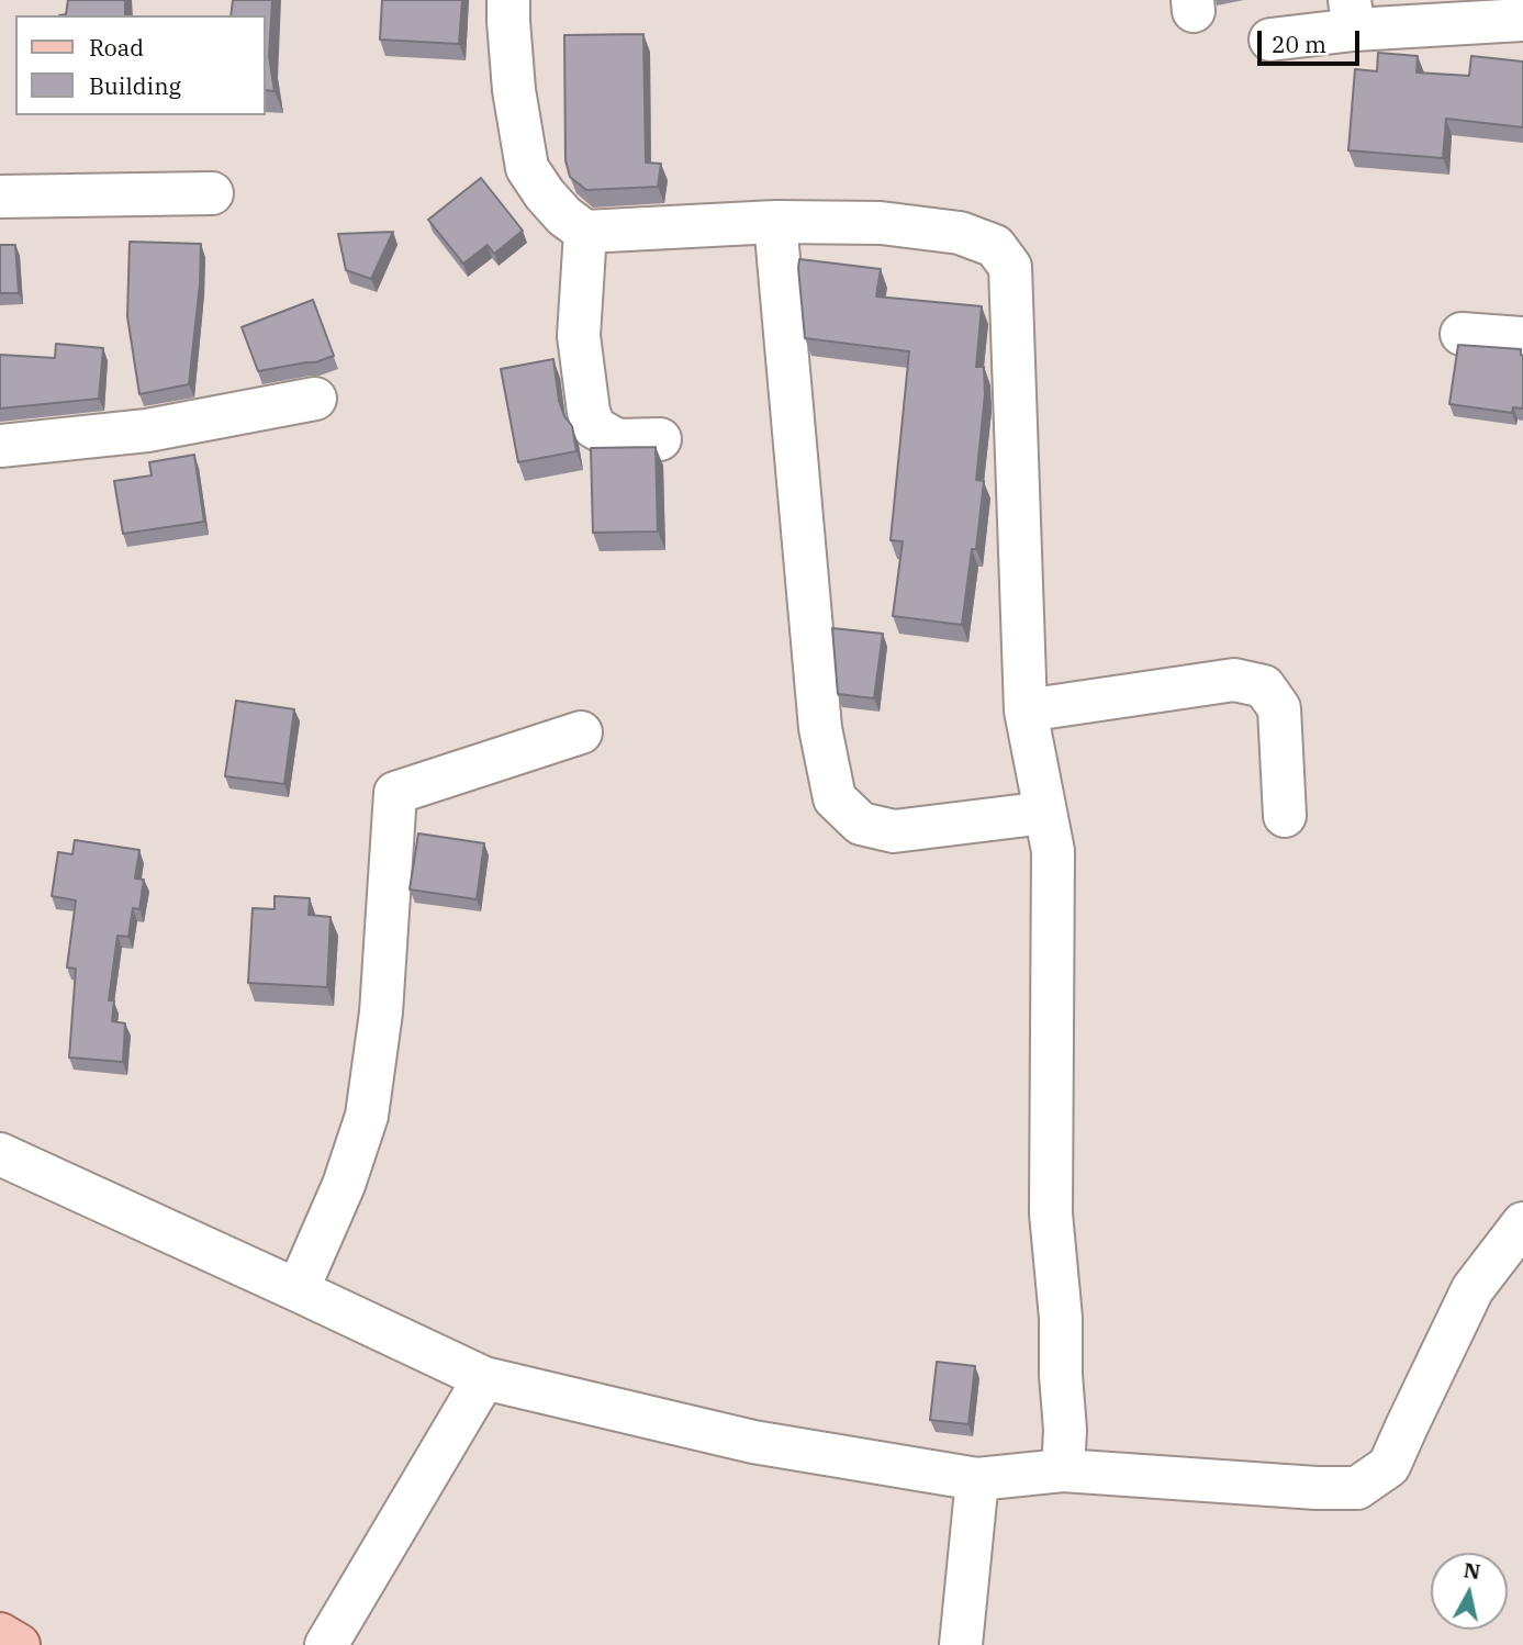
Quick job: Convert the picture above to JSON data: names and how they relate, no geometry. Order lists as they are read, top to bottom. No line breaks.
{"legend":["Road","Building"],"scale_bar":"20 m","north":"top"}
